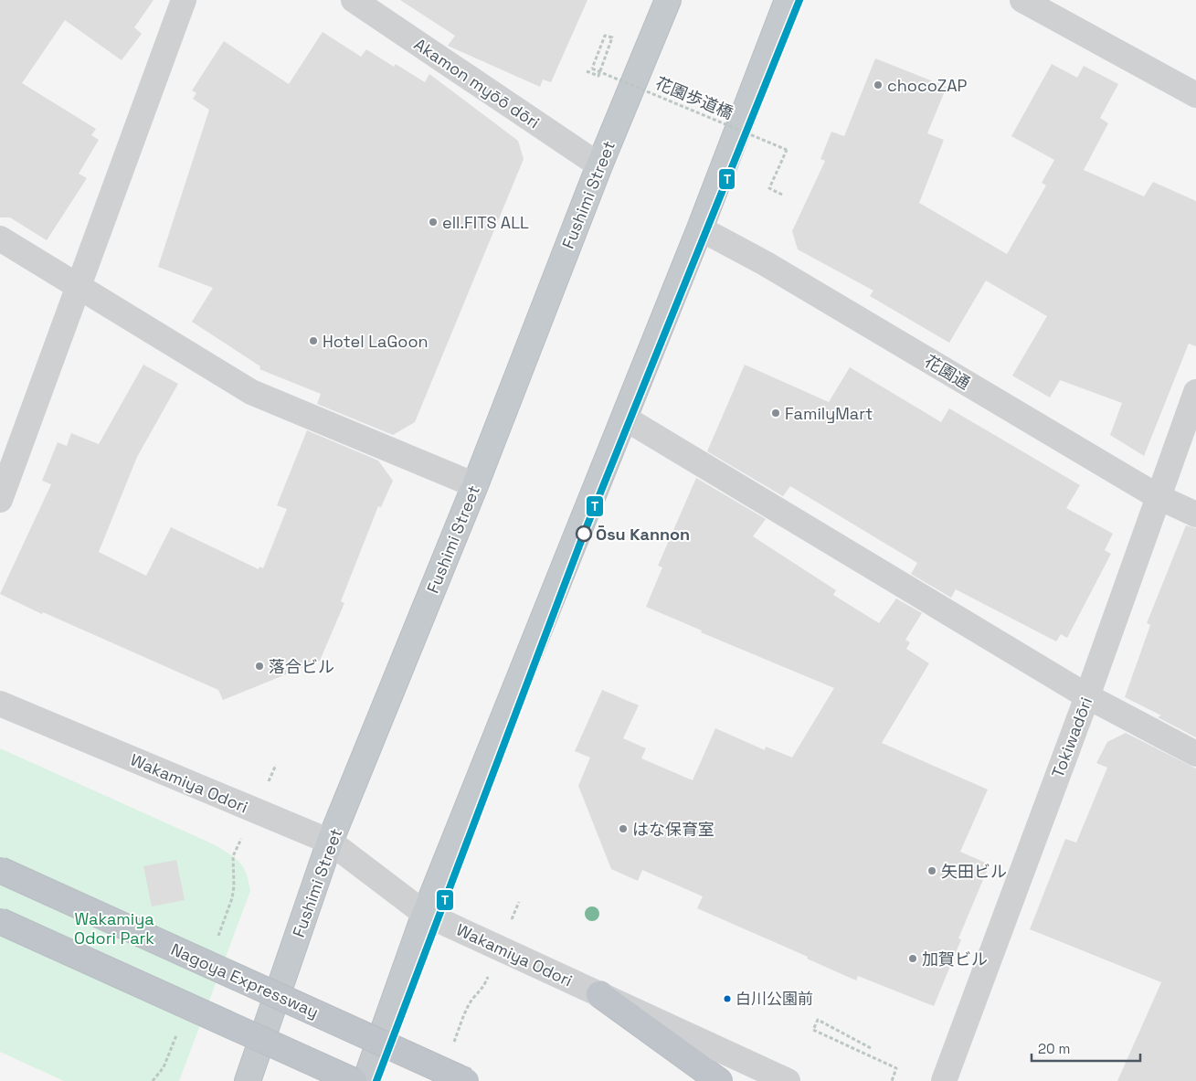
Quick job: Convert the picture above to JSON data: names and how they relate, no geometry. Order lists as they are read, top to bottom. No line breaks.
{"streets":{"highway":["Fushimi Street","Nagoya Expressway"],"street":["Akamon myōō dōri","花園通","Tokiwadōri","Wakamiya Odori"],"path":["花園歩道橋"]},"crossings":[["Akamon myōō dōri","Fushimi Street"],["Fushimi Street","Wakamiya Odori"],["花園通","Tokiwadōri"]],"parks":["Wakamiya Odori Park"],"places":["chocoZAP","ell.FITS ALL","Hotel LaGoon","FamilyMart","Ōsu Kannon","落合ビル","はな保育室","矢田ビル","加賀ビル","白川公園前"],"lines":["transit line T"],"scale_bar":"20 m"}
